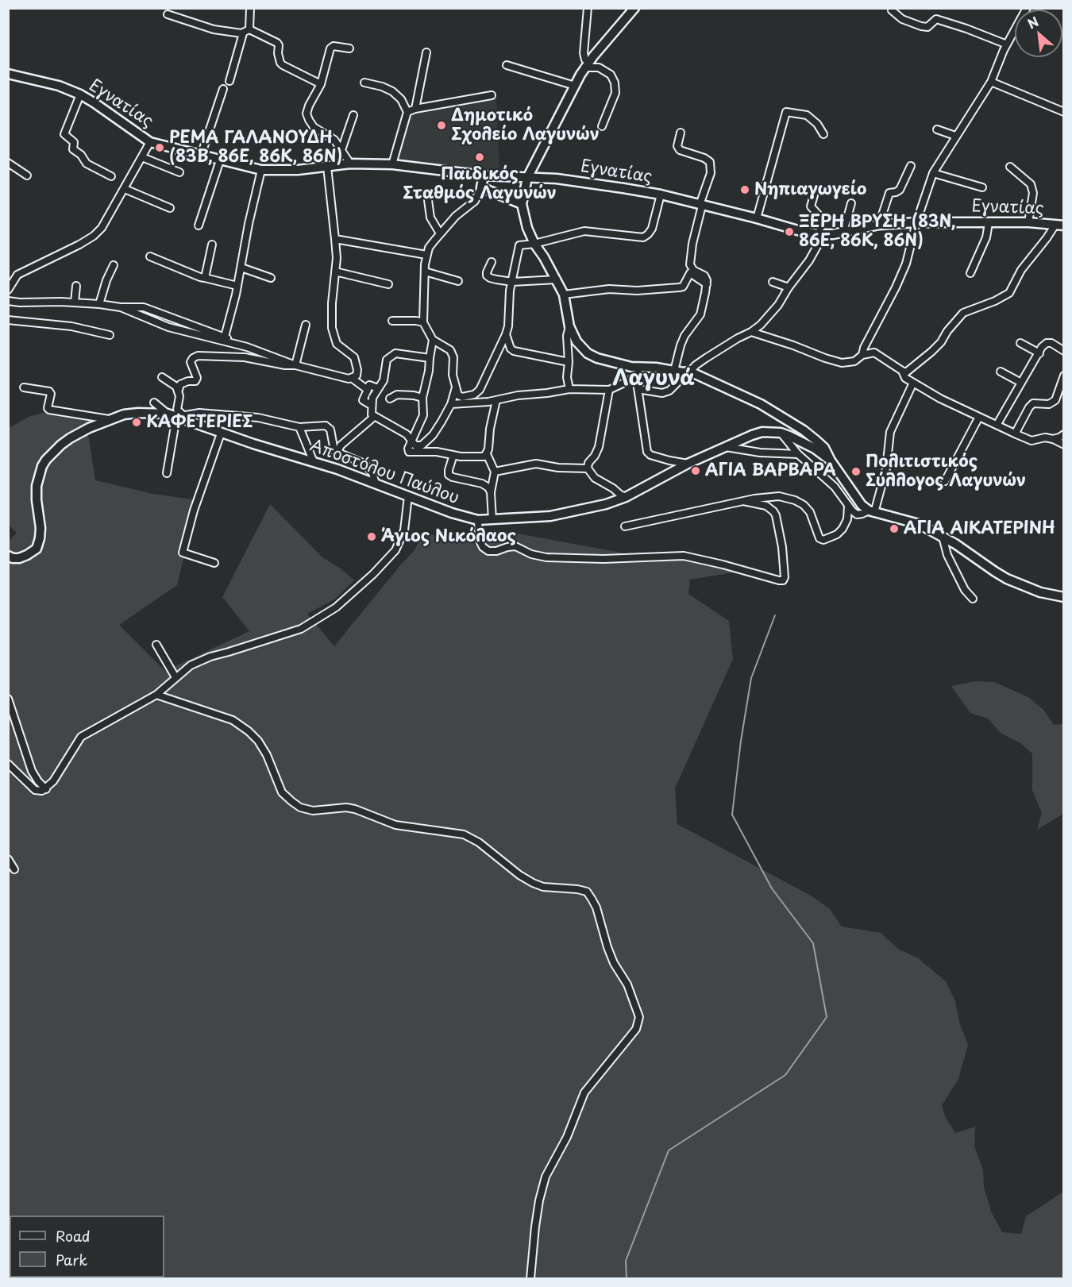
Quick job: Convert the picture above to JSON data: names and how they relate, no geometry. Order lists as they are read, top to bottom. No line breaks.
{"streets":{"street":["Εγνατίας","Αποστόλου Παύλου"]},"districts":["Λαγυνά"],"places":["Δημοτικό Σχολείο Λαγυνών","ΡΕΜΑ ΓΑΛΑΝΟΥΔΗ (83Β, 86Ε, 86Κ, 86Ν)","Παιδικός Σταθμός Λαγυνών","Νηπιαγωγείο","ΞΕΡΗ ΒΡΥΣΗ (83Ν, 86Ε, 86Κ, 86Ν)","ΚΑΦΕΤΕΡΙΕΣ","ΑΓΙΑ ΒΑΡΒΑΡΑ","Πολιτιστικός Σύλλογος Λαγυνών","ΑΓΙΑ ΑΙΚΑΤΕΡΙΝΗ","Άγιος Νικόλαος"],"legend":["Road","Park"],"north":"top left"}
